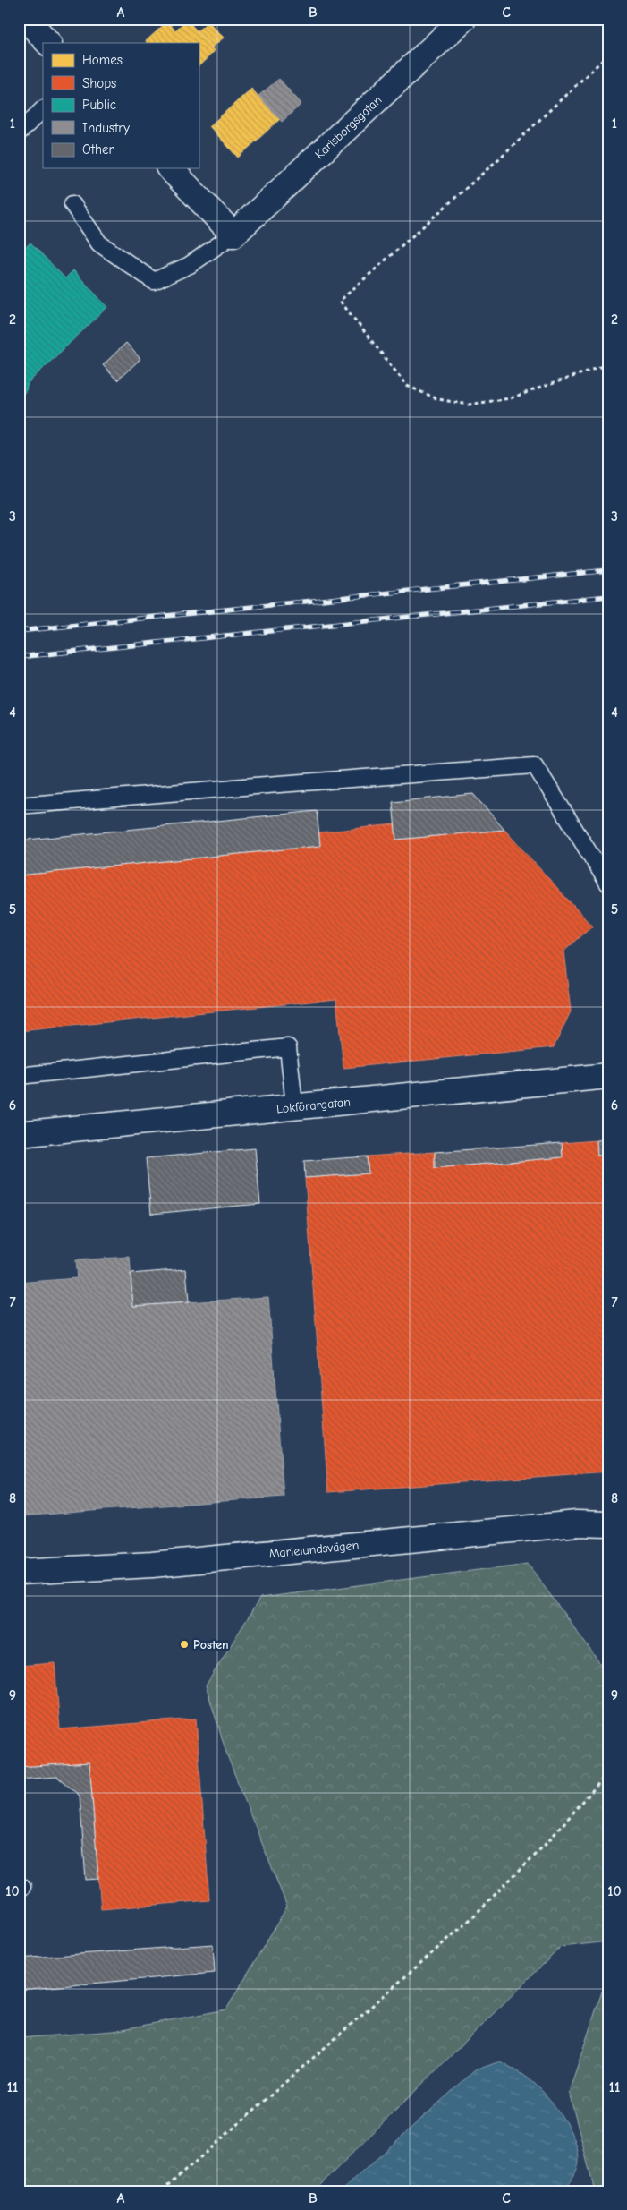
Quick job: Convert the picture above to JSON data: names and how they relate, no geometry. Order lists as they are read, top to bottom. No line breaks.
{"streets":{"street":["Karlsborgsgatan","Lokförargatan","Marielundsvägen"]},"places":["Posten"],"legend":["Homes","Shops","Public","Industry","Other"],"grid":{"columns":["A","B","C"],"rows":["1","2","3","4","5","6","7","8","9","10","11"]}}
